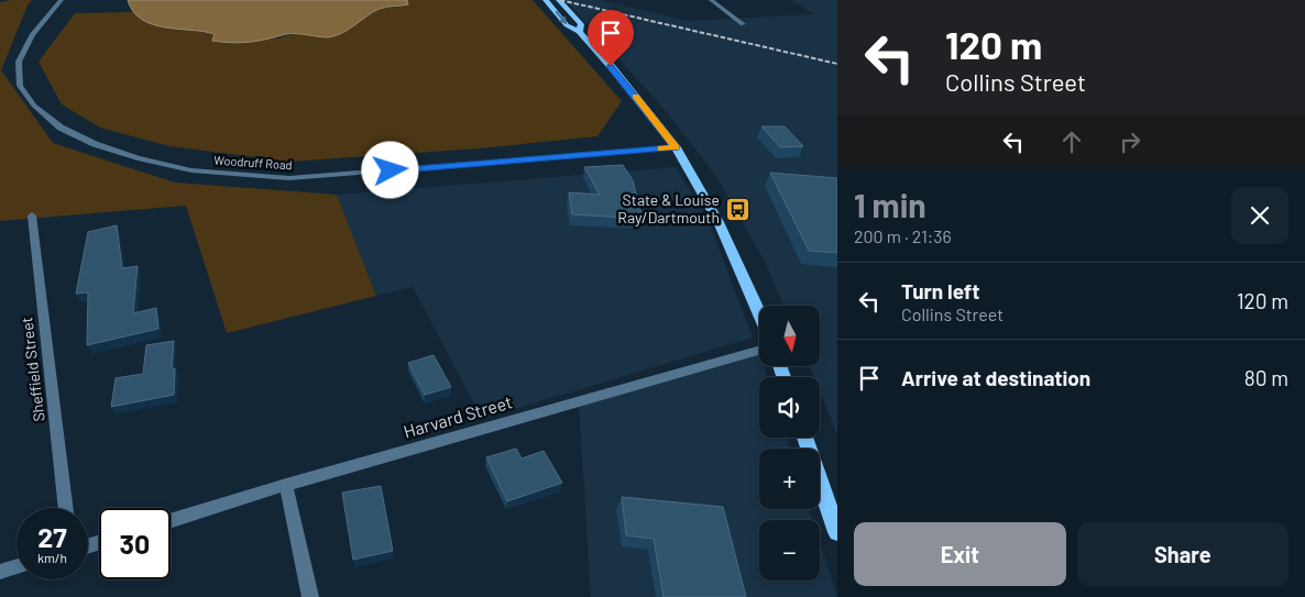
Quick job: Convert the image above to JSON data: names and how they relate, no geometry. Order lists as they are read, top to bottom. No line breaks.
{"streets":{"street":["Woodruff Road","Sheffield Street","Harvard Street"]},"places":{"bus stop":["State & Louise Ray/Dartmouth"]},"north":"bottom","page":{"turn":["120 m","Collins Street"],"heading":["1 min","200 m · 21:36"],"list":[{"name":"Turn left","note":"Collins Street","value":"120 m"},{"name":"Arrive at destination","value":"80 m"}],"map_buttons":["+","−"],"speed":"27 km/h","limit":"30","buttons":["Exit","Share"]}}
